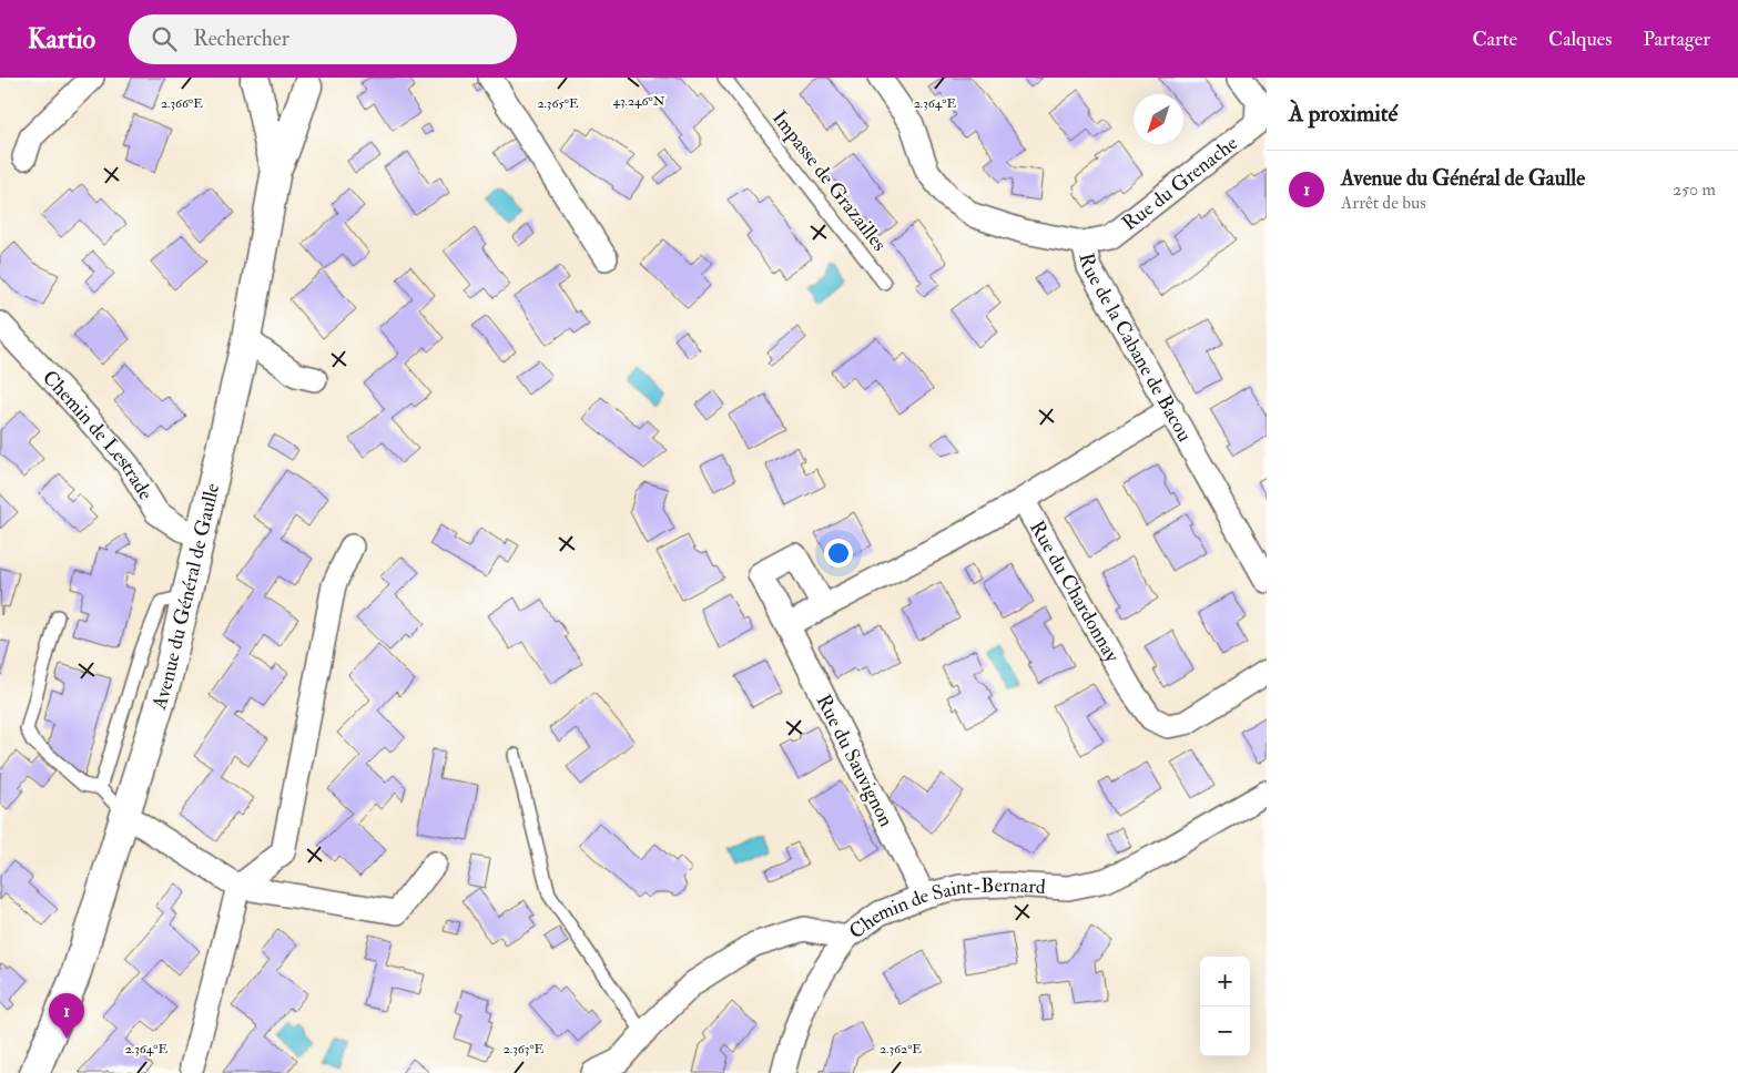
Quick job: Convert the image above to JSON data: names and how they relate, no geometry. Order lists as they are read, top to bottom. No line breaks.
{"streets":{"street":["Rue du Grenache","Rue de la Cabane de Bacou","Chemin de Lestrade","Rue du Chardonnay","Avenue du Général de Gaulle","Rue du Sauvignon","Chemin de Saint-Bernard"],"lane":["Impasse de Grazailles"]},"crossings":[["Rue du Grenache","Rue de la Cabane de Bacou"],["Rue de la Cabane de Bacou","Rue du Chardonnay"],["Chemin de Lestrade","Avenue du Général de Gaulle"],["Rue du Sauvignon","Chemin de Saint-Bernard"]],"north":"bottom left","page":{"header":"Kartio","search":"Rechercher","nav":["Carte","Calques","Partager"],"heading":"À proximité","list":[{"mark":"1","name":"Avenue du Général de Gaulle","note":"Arrêt de bus","value":"250 m"}],"map_buttons":["+","−"],"pins":"1"},"coordinates":["43.246°N","2.366°E","2.365°E","2.364°E","2.363°E","2.362°E"]}
